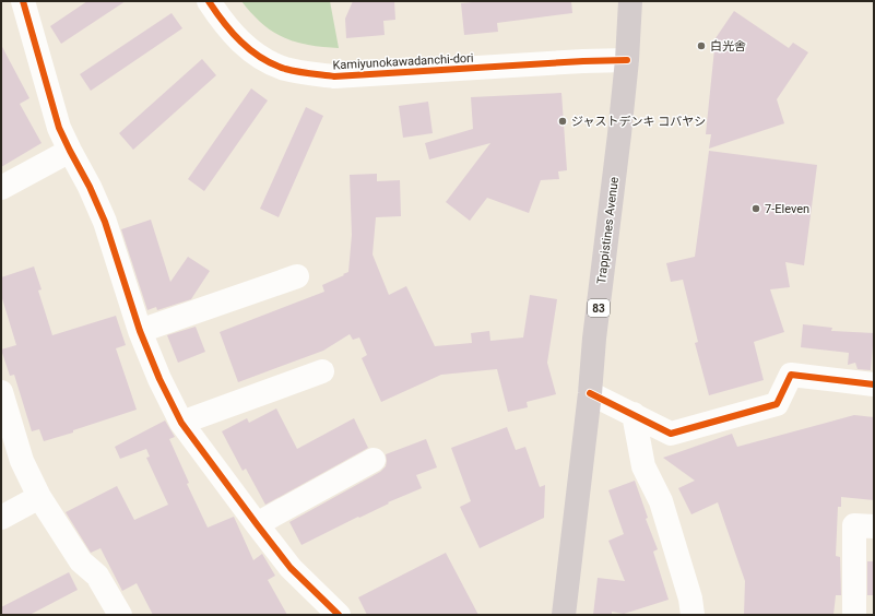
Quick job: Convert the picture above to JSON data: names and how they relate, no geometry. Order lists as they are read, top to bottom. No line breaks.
{"streets":{"main road":["Trappistines Avenue","83"],"street":["Kamiyunokawadanchi-dori"]},"crossings":[["Kamiyunokawadanchi-dori","Trappistines Avenue"]],"places":["白光舎","ジャストデンキ コバヤシ","7-Eleven"]}
